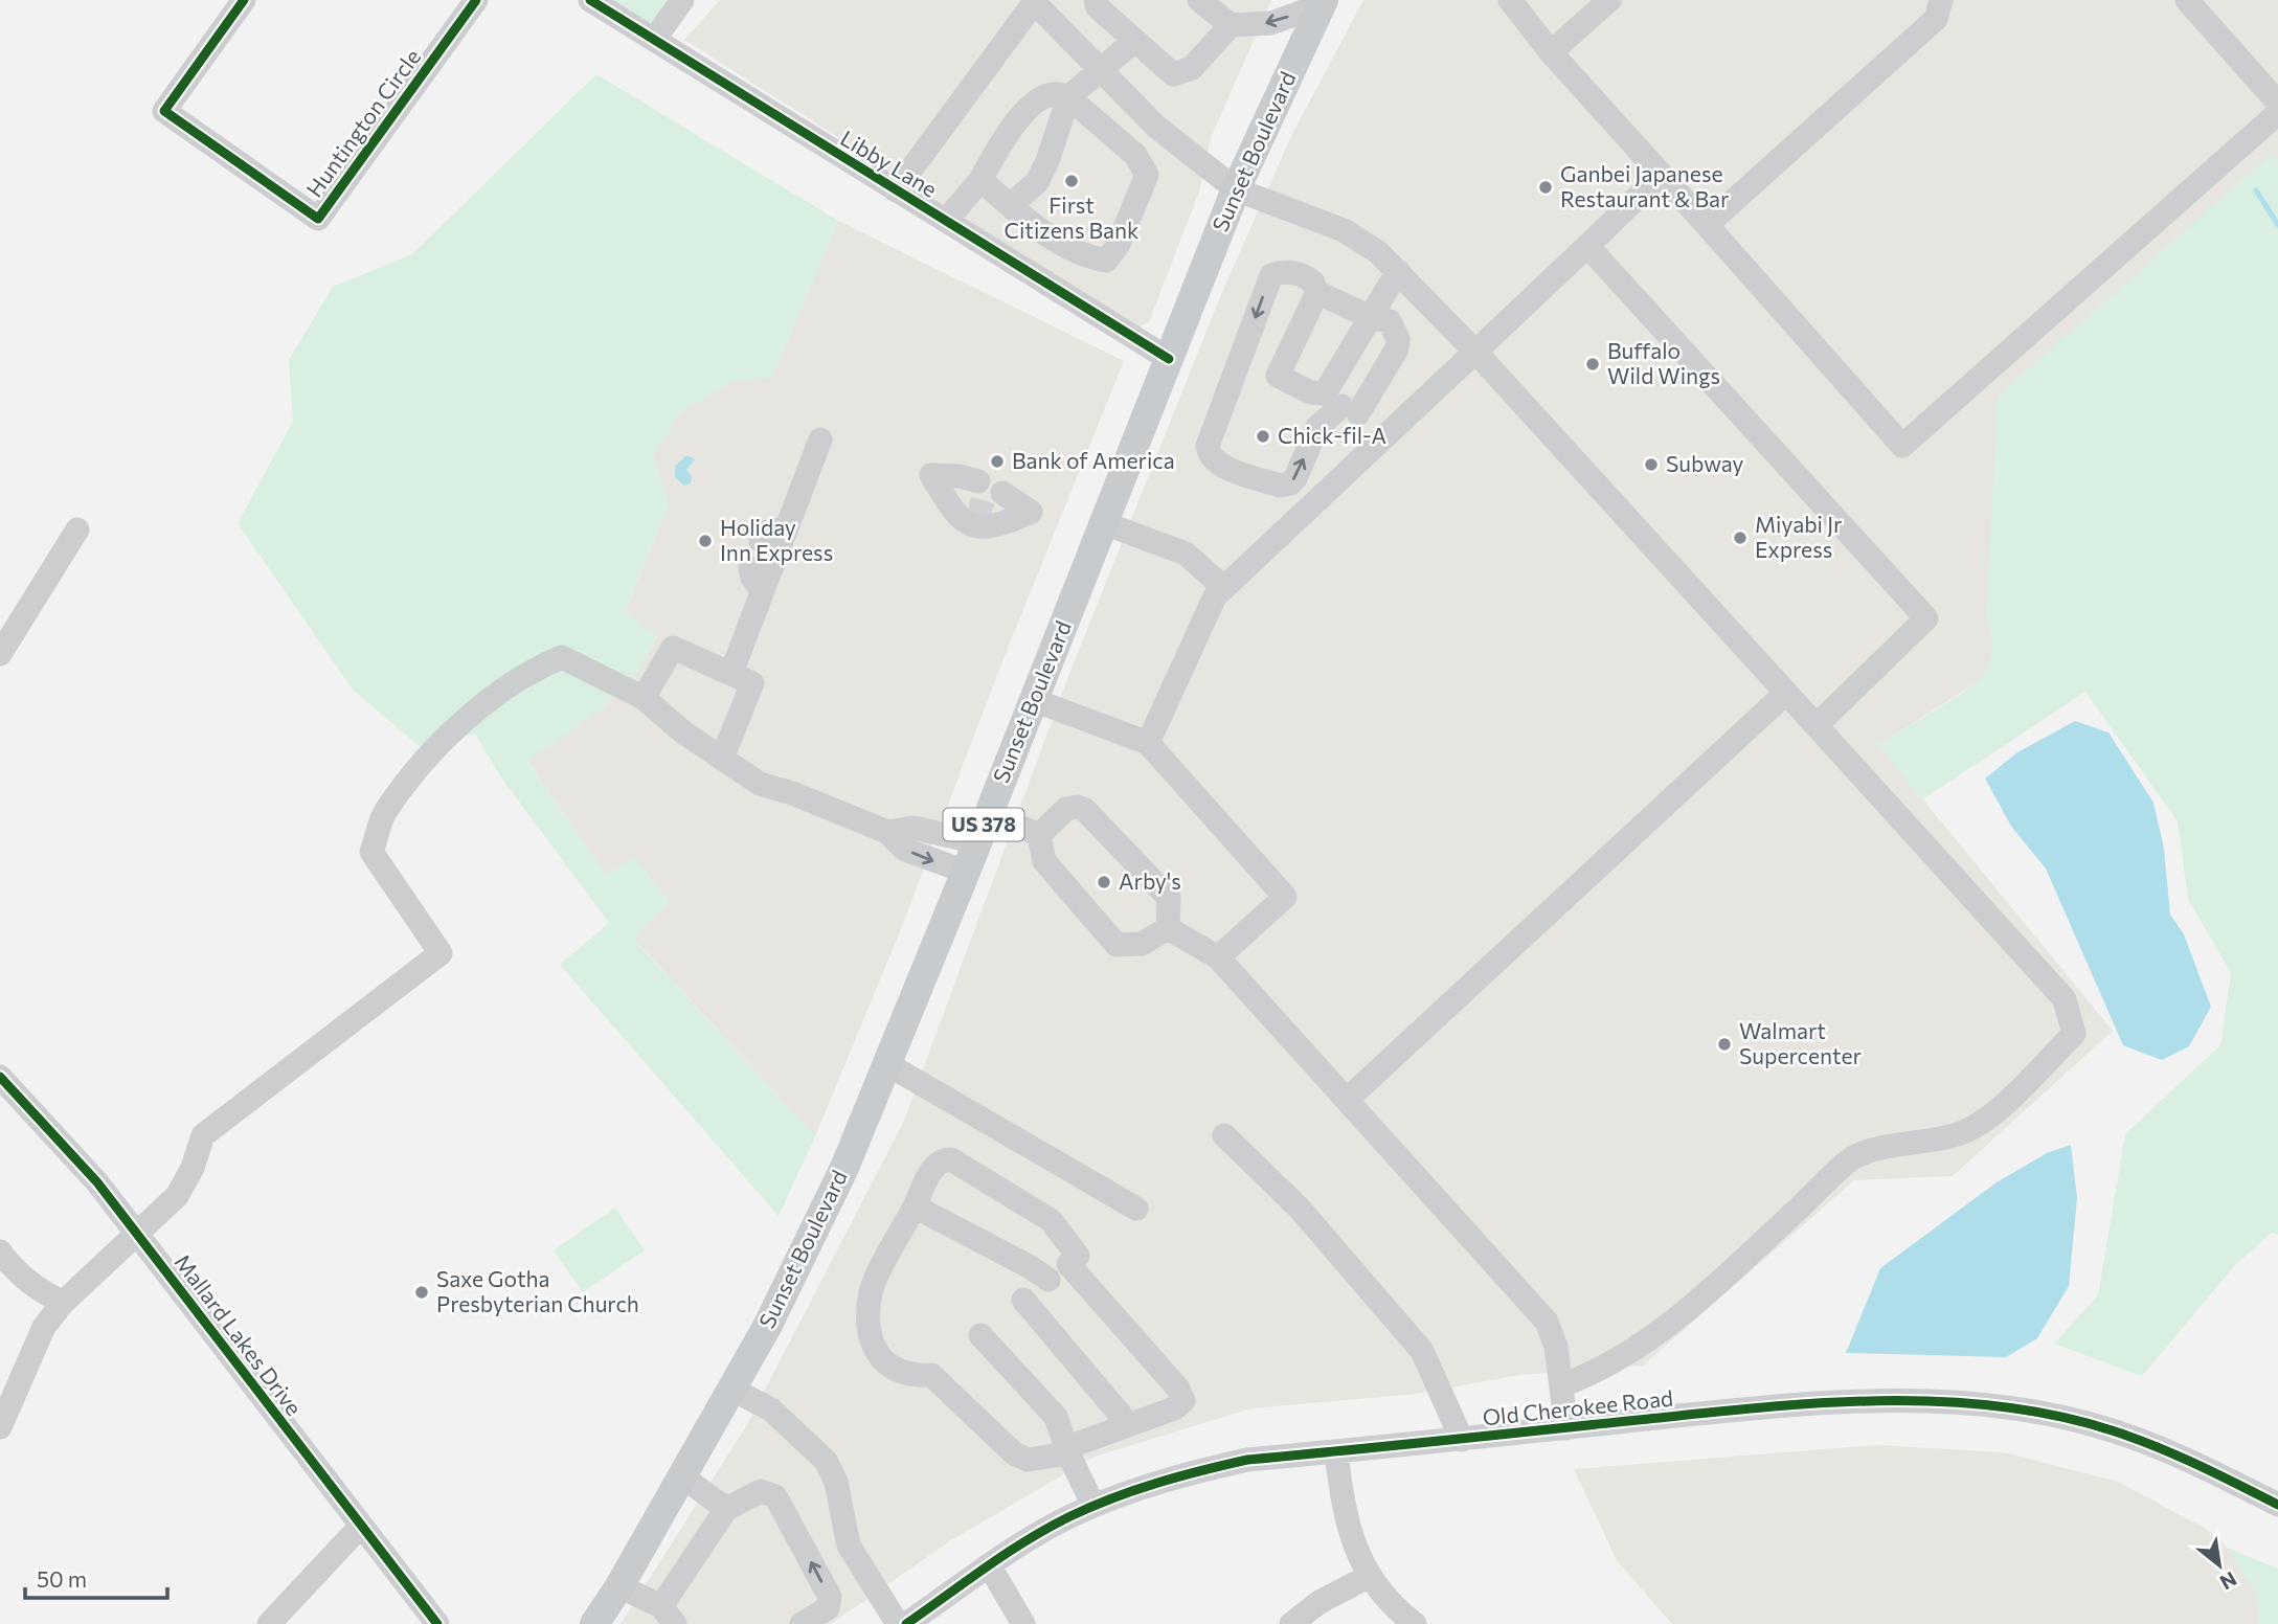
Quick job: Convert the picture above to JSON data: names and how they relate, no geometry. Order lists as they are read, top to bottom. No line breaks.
{"streets":{"main road":["Sunset Boulevard","US 378"],"street":["Huntington Circle","Libby Lane","Mallard Lakes Drive","Old Cherokee Road"]},"crossings":[["Sunset Boulevard","Libby Lane"]],"places":["First Citizens Bank","Ganbei Japanese Restaurant & Bar","Buffalo Wild Wings","Chick-fil-A","Bank of America","Subway","Miyabi Jr Express","Holiday Inn Express","Arby's","Walmart Supercenter","Saxe Gotha Presbyterian Church"],"scale_bar":"50 m","north":"bottom right"}
